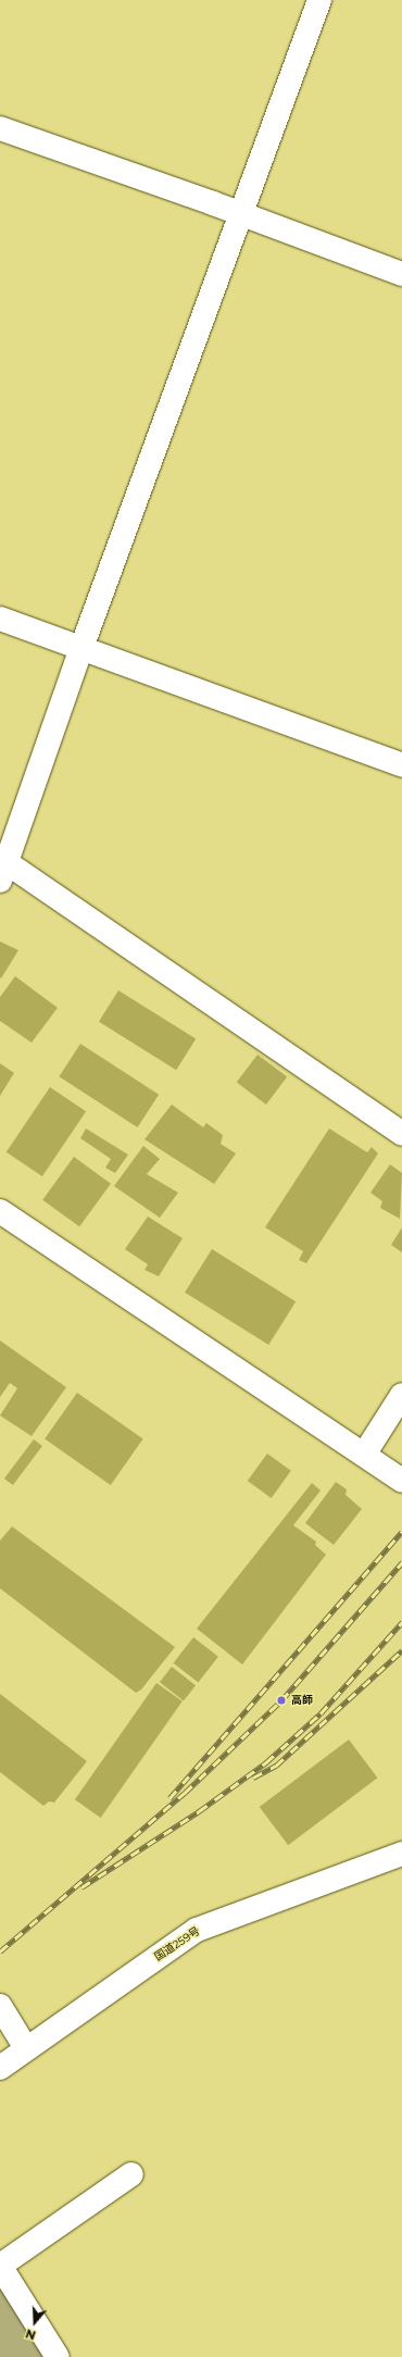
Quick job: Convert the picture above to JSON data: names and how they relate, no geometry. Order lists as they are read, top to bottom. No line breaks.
{"streets":{"main road":["国道259号"]},"places":["高師"],"north":"bottom"}
